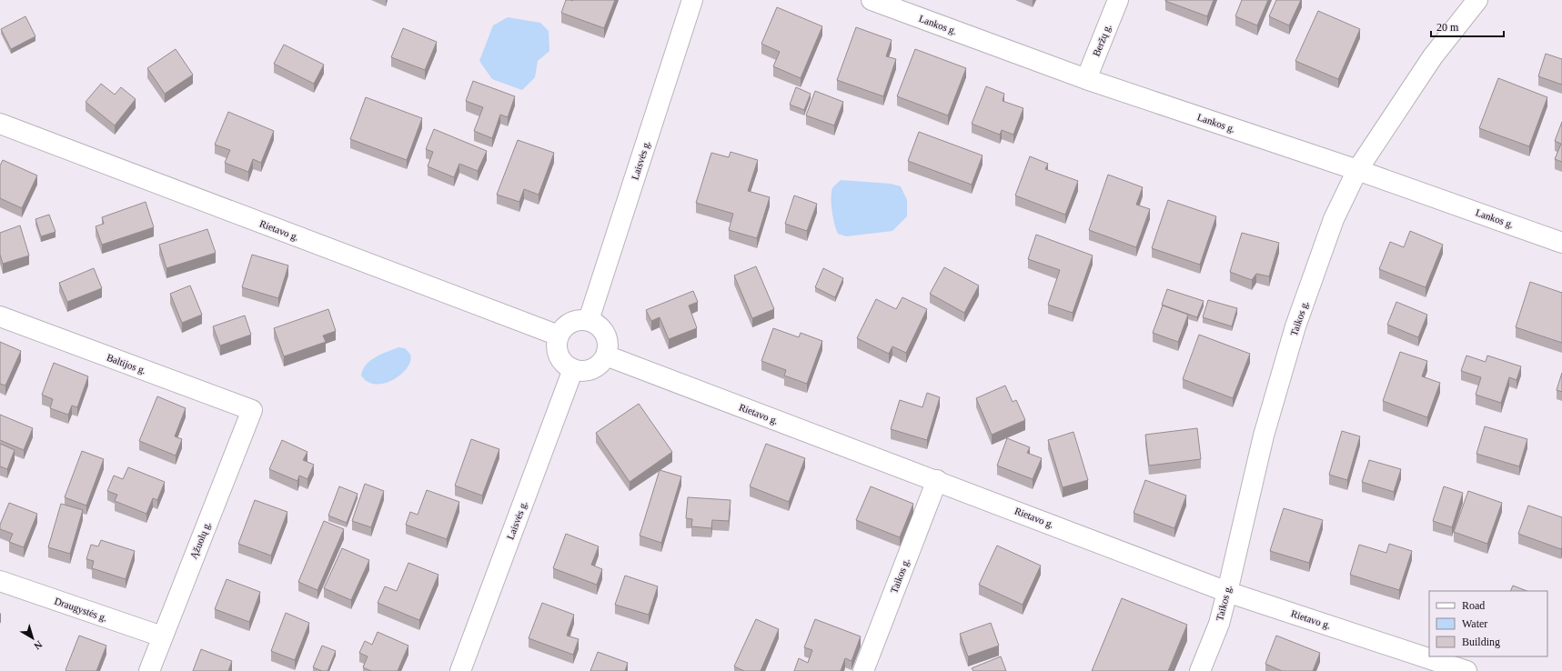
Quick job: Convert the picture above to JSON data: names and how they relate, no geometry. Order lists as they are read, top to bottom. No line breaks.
{"streets":{"street":["Lankos g.","Beržų g.","Laisvės g.","Rietavo g.","Taikos g.","Baltijos g.","Ąžuolų g.","Draugystės g."]},"crossings":[["Lankos g.","Beržų g."],["Lankos g.","Taikos g."],["Laisvės g.","Rietavo g."],["Rietavo g.","Taikos g."],["Baltijos g.","Ąžuolų g."],["Ąžuolų g.","Draugystės g."]],"legend":["Road","Water","Building"],"scale_bar":"20 m","north":"bottom right"}
